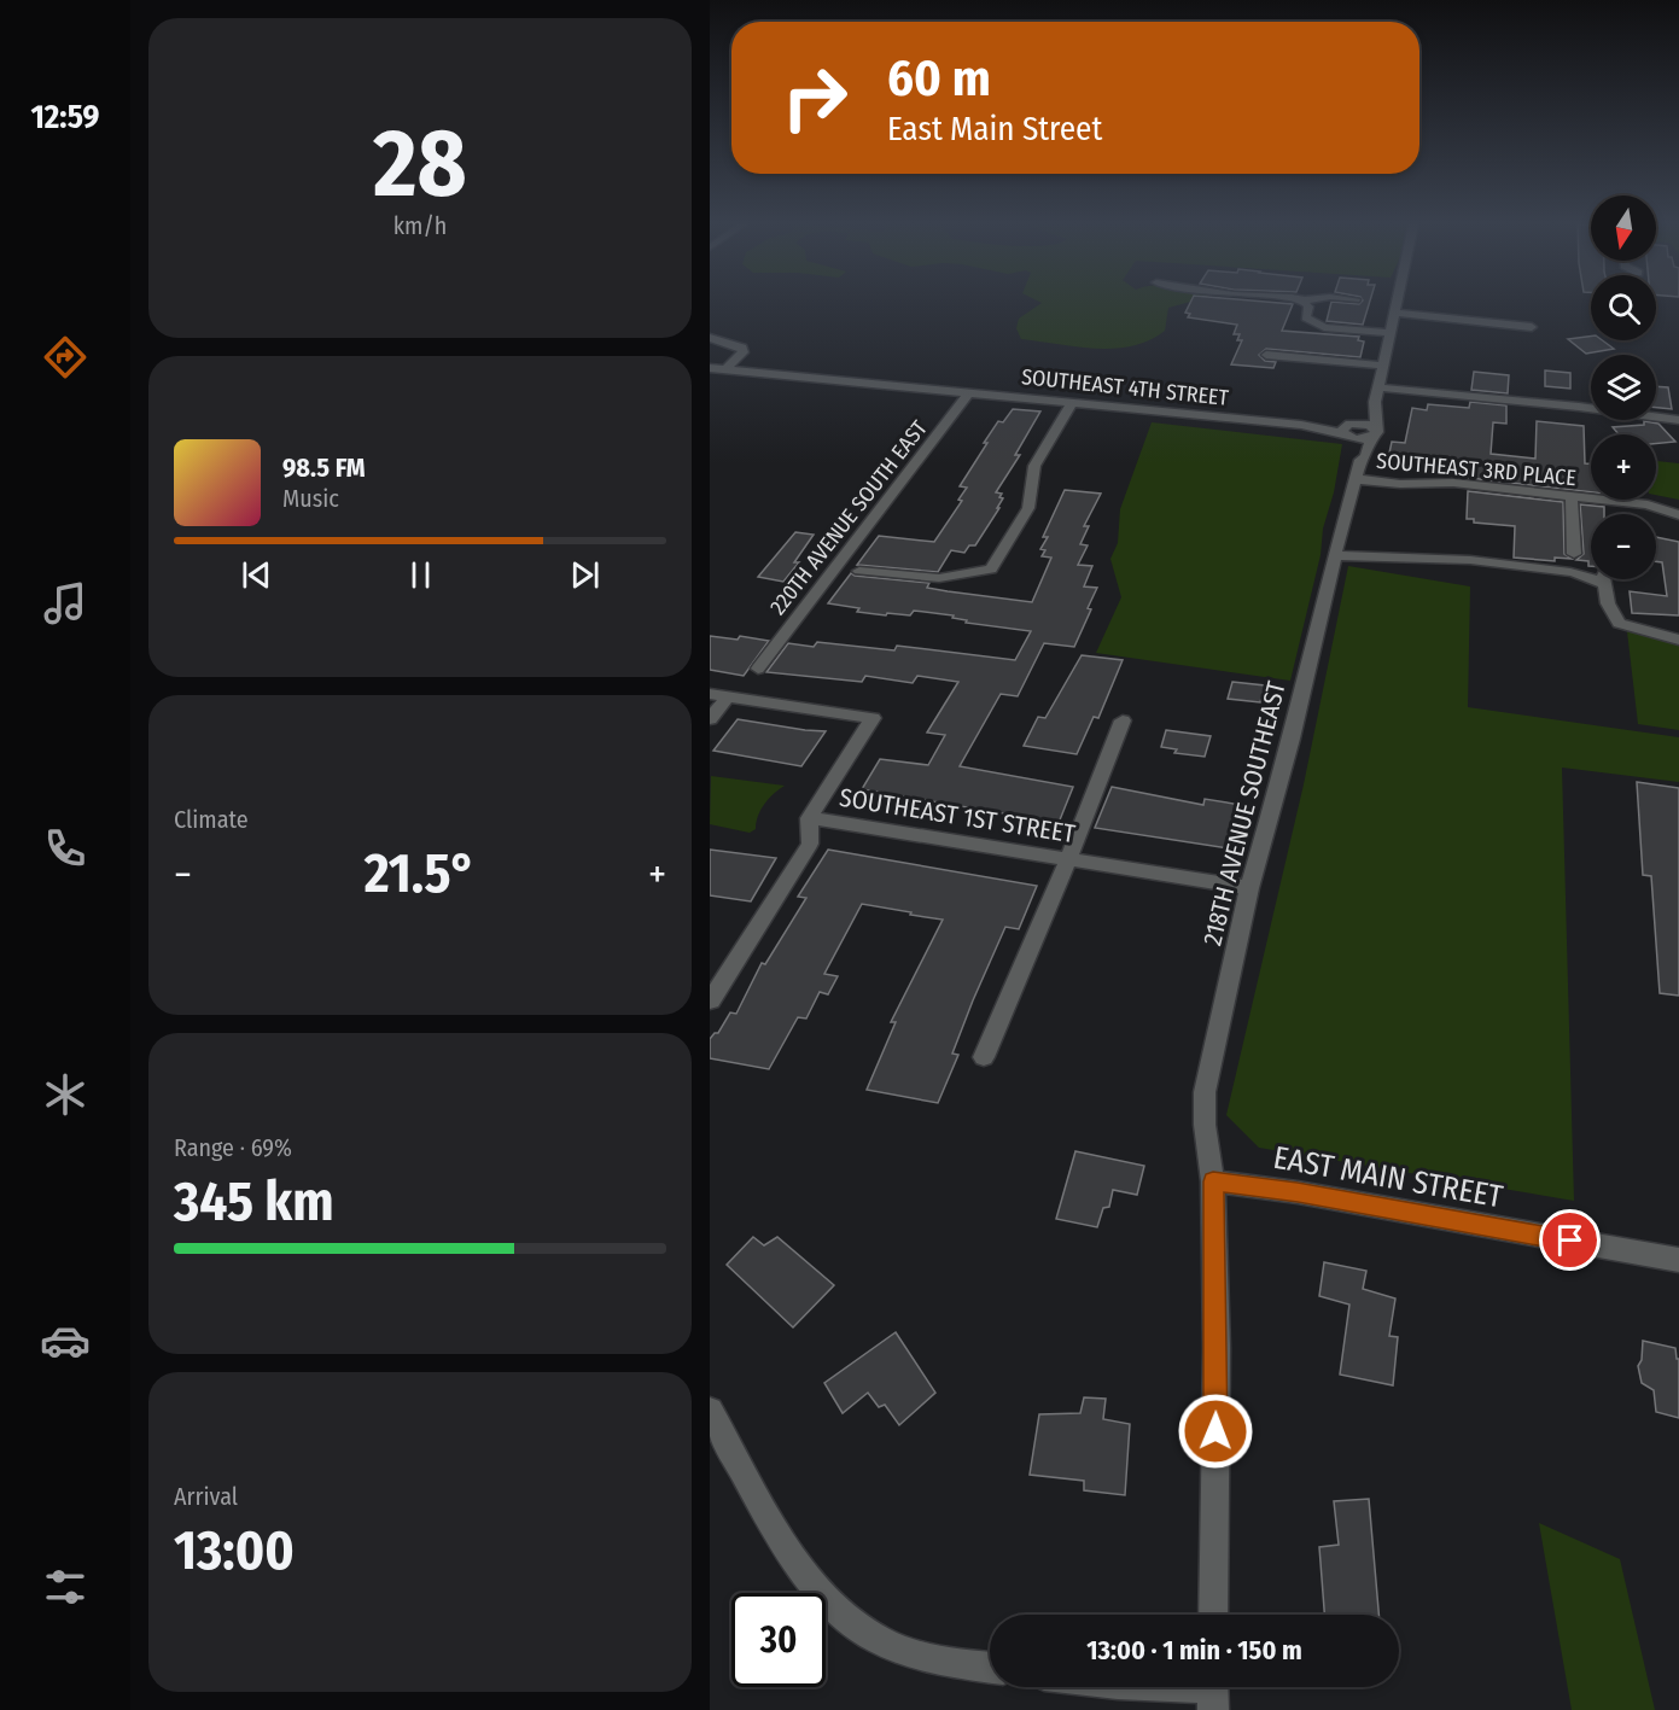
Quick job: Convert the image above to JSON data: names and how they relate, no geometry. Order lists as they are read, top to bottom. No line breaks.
{"streets":{"street":["SOUTHEAST 4TH STREET","SOUTHEAST 3RD PLACE","220TH AVENUE SOUTH EAST","218TH AVENUE SOUTHEAST","SOUTHEAST 1ST STREET","EAST MAIN STREET"]},"crossings":[["SOUTHEAST 4TH STREET","220TH AVENUE SOUTH EAST"],["SOUTHEAST 4TH STREET","218TH AVENUE SOUTHEAST"],["SOUTHEAST 3RD PLACE","218TH AVENUE SOUTHEAST"],["218TH AVENUE SOUTHEAST","SOUTHEAST 1ST STREET"],["218TH AVENUE SOUTHEAST","EAST MAIN STREET"]],"north":"bottom","page":{"tabs":"12:59","tile":[["28","km/h"],"Climate",["Range · 69%","345 km"],["Arrival","13:00"]],"turn":["60 m","East Main Street"],"map_buttons":["+","−"],"song":["98.5 FM","Music"],"heat":["−","21.5°","+"],"limit":"30","trip":"13:00 · 1 min · 150 m"}}
